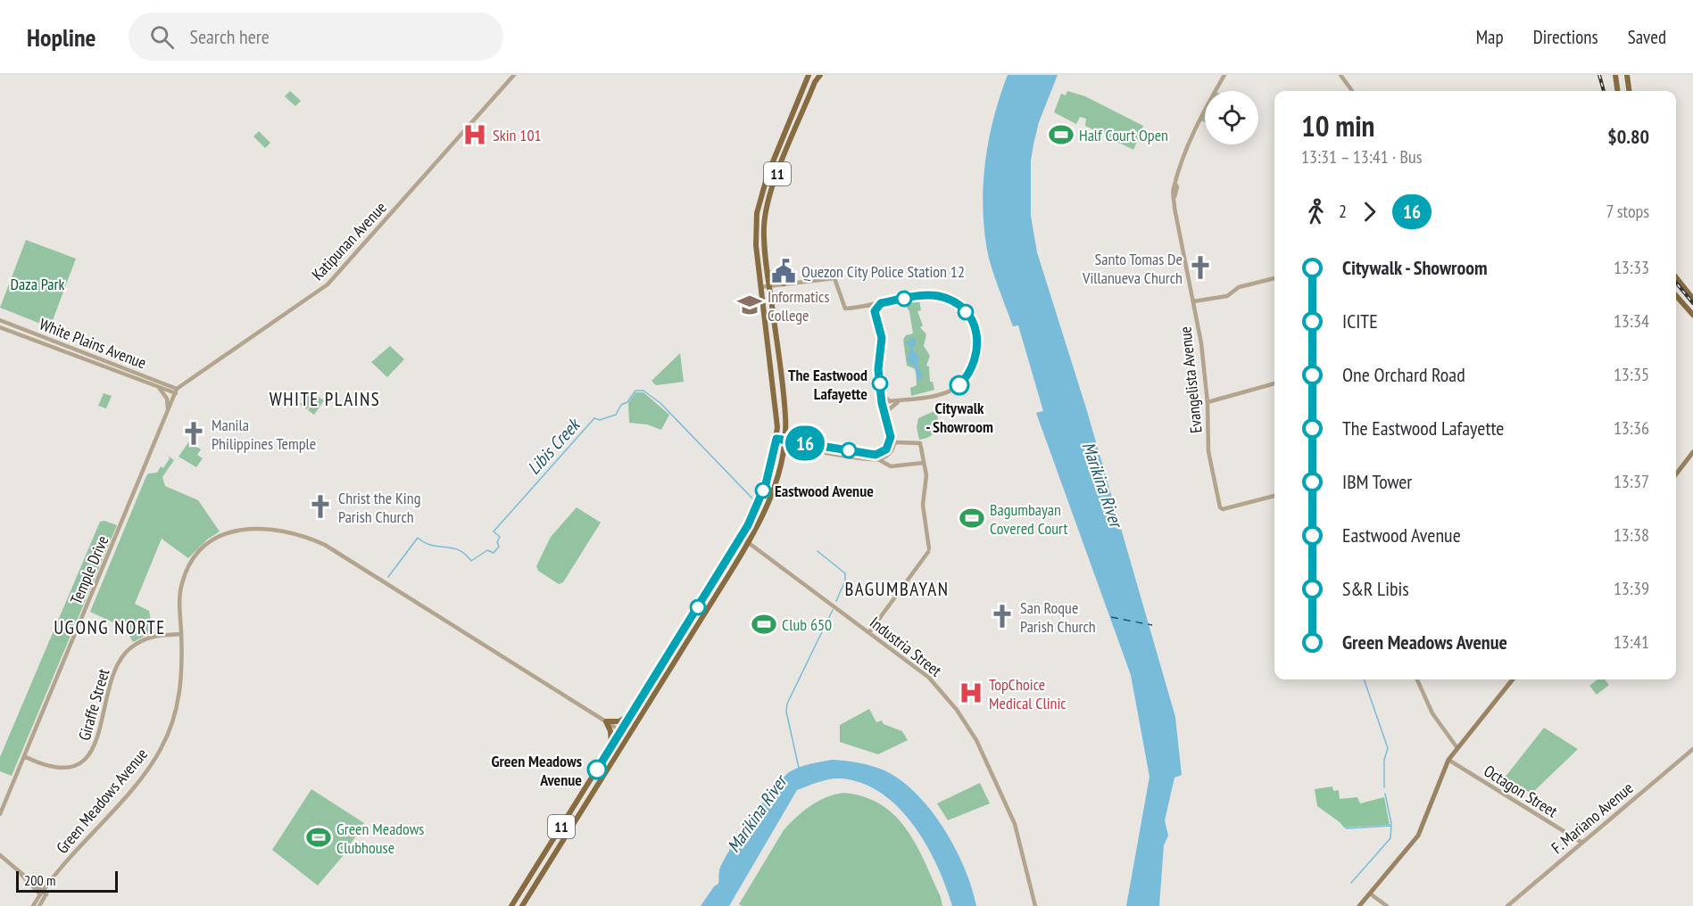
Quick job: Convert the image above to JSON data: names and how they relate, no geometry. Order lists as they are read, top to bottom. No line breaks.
{"streets":{"main road":["11"],"street":["Katipunan Avenue","White Plains Avenue","Evangelista Avenue","Temple Drive","Industria Street","Giraffe Street","Octagon Street","Green Meadows Avenue","F. Mariano Avenue"]},"crossings":[["11","Industria Street"],["11","Green Meadows Avenue"],["Katipunan Avenue","White Plains Avenue"],["Katipunan Avenue","Temple Drive"],["White Plains Avenue","Temple Drive"],["Temple Drive","Giraffe Street"],["Giraffe Street","Green Meadows Avenue"],["Octagon Street","F. Mariano Avenue"]],"districts":["WHITE PLAINS","BAGUMBAYAN","UGONG NORTE"],"water":["Libis Creek","Marikina River"],"parks":["Daza Park"],"places":{"hospital":["Skin 101","TopChoice Medical Clinic"],"sports":["Half Court Open","Bagumbayan Covered Court","Club 650","Green Meadows Clubhouse"],"church":["Santo Tomas De Villanueva Church","Manila Philippines Temple","Christ the King Parish Church","San Roque Parish Church"],"public building":["Quezon City Police Station 12"],"school or university":["Informatics College"],"other":["The Eastwood Lafayette","Citywalk - Showroom","Eastwood Avenue","Green Meadows Avenue"]},"lines":["bus line 16"],"scale_bar":"200 m","page":{"header":"Hopline","search":"Search here","nav":["Map","Directions","Saved"],"on_map":"16","heading":["10 min","13:31 – 13:41 · Bus","$0.80"],"legs":["2","16","7 stops"],"list":[{"name":"Citywalk - Showroom","value":"13:33"},{"name":"ICITE","value":"13:34"},{"name":"One Orchard Road","value":"13:35"},{"name":"The Eastwood Lafayette","value":"13:36"},{"name":"IBM Tower","value":"13:37"},{"name":"Eastwood Avenue","value":"13:38"},{"name":"S&R Libis","value":"13:39"},{"name":"Green Meadows Avenue","value":"13:41"}],"scale":"200 m"}}
